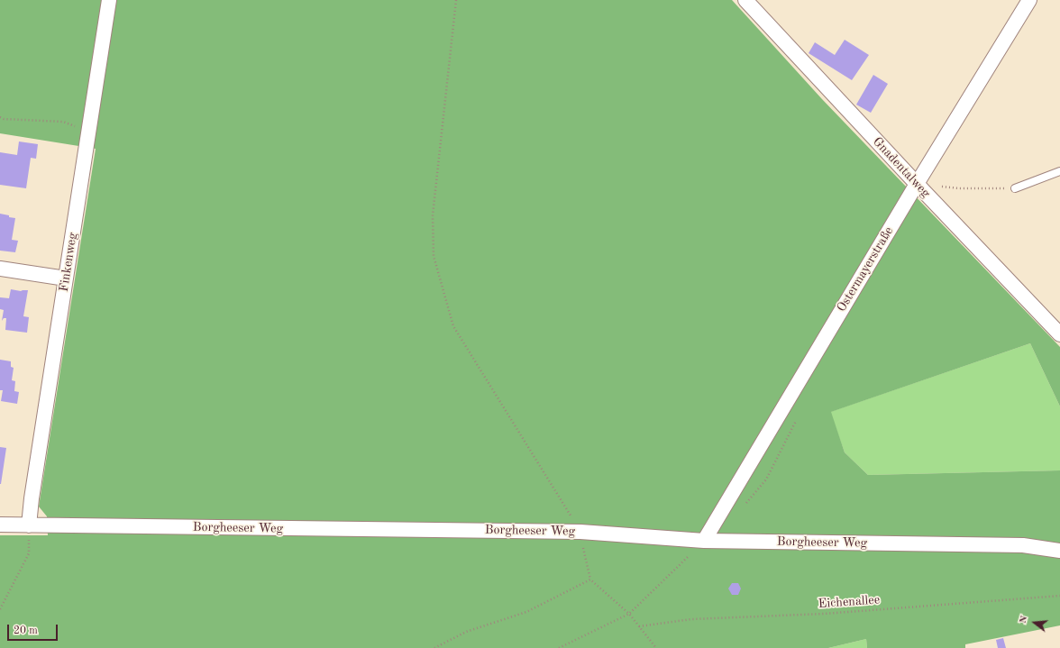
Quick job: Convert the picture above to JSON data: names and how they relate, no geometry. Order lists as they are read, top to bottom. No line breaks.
{"streets":{"street":["Gnadentalweg","Finkenweg","Ostermayerstraße","Borgheeser Weg"],"path":["Eichenallee"]},"crossings":[["Gnadentalweg","Ostermayerstraße"],["Finkenweg","Borgheeser Weg"],["Ostermayerstraße","Borgheeser Weg"]],"scale_bar":"20 m","north":"left"}
